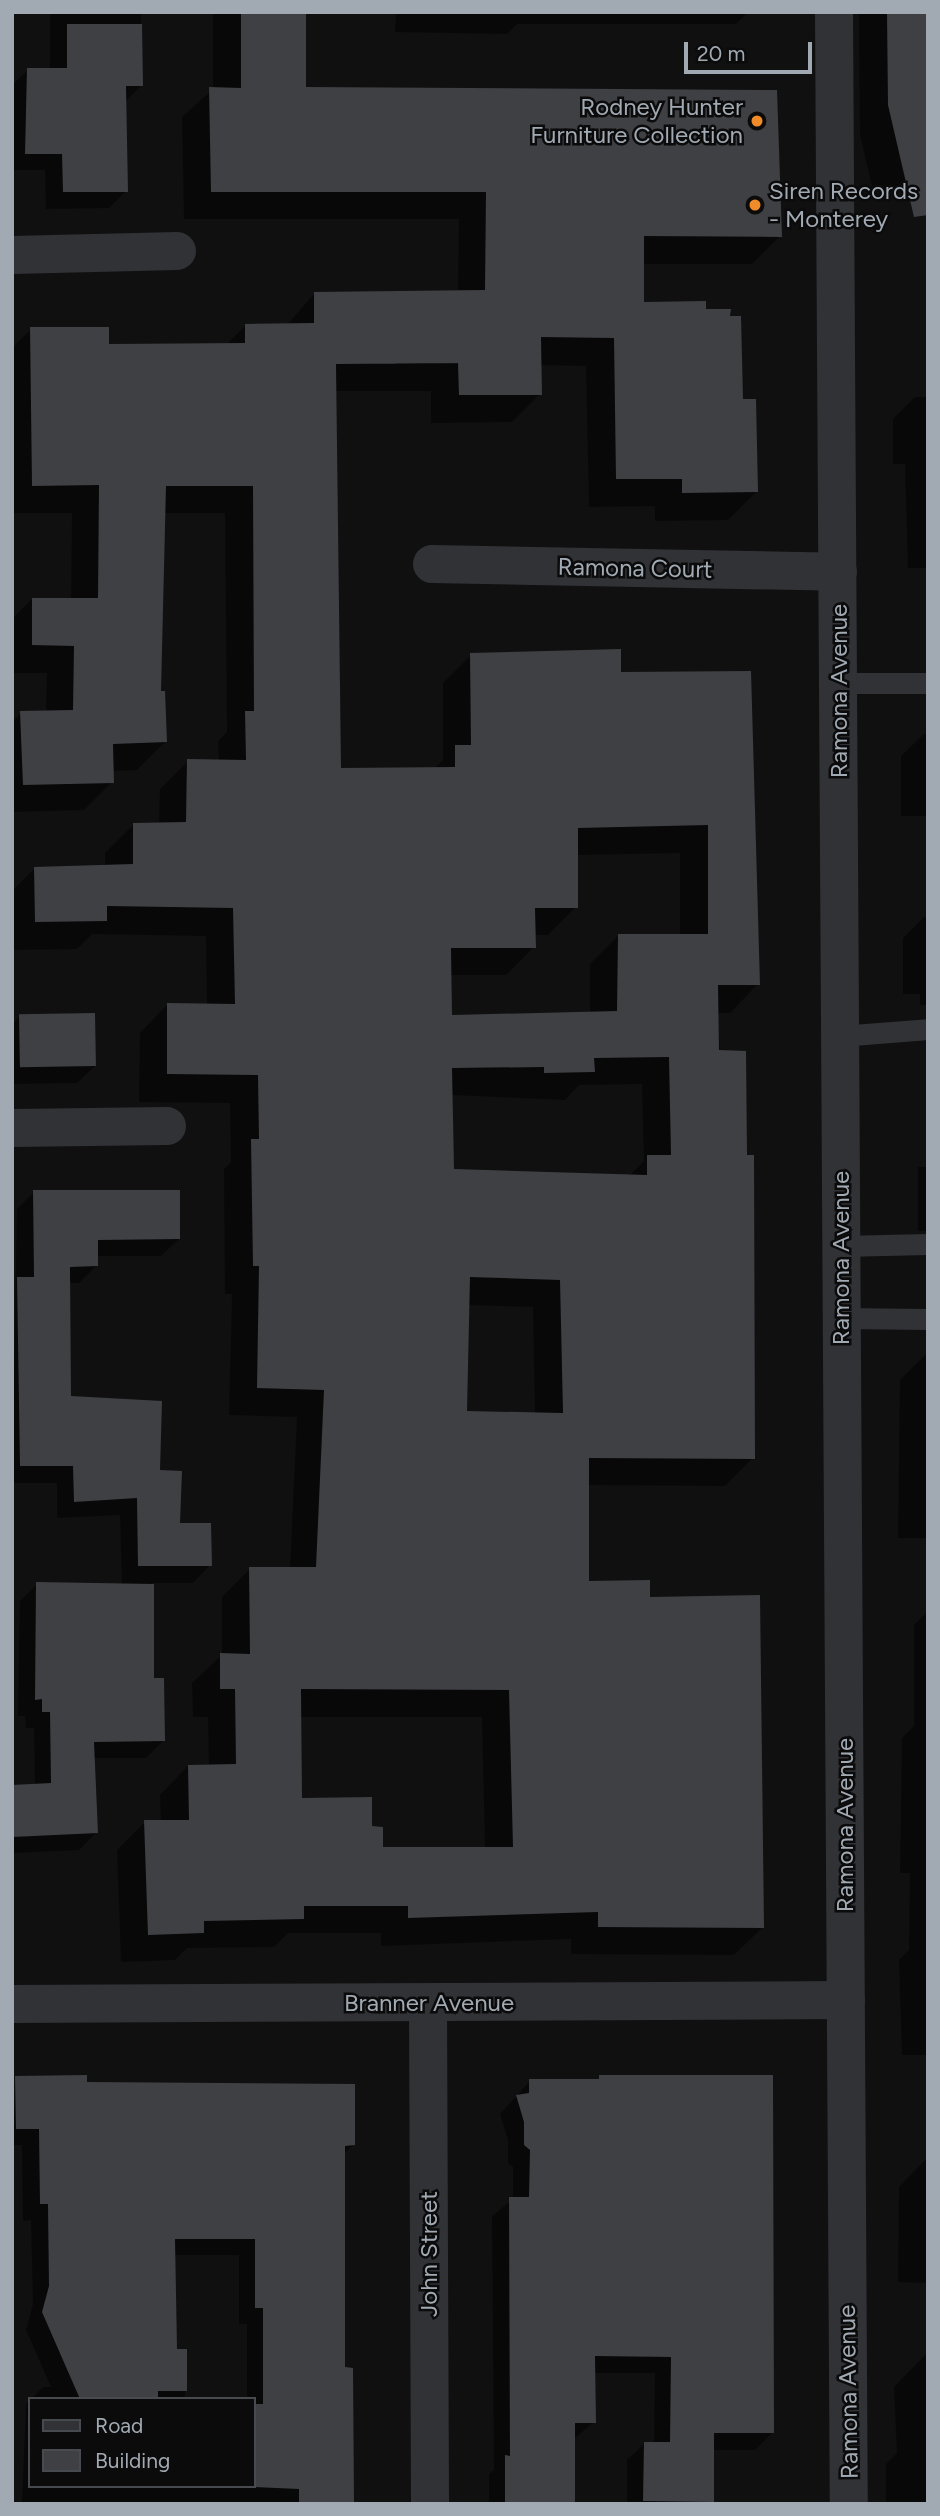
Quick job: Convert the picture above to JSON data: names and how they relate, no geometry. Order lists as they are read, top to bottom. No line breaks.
{"streets":{"street":["Ramona Court","Ramona Avenue","Branner Avenue","John Street"]},"crossings":[["Ramona Court","Ramona Avenue"],["Ramona Avenue","Branner Avenue"],["Branner Avenue","John Street"]],"places":["Rodney Hunter Furniture Collection","Siren Records - Monterey"],"legend":["Road","Building"],"scale_bar":"20 m"}
